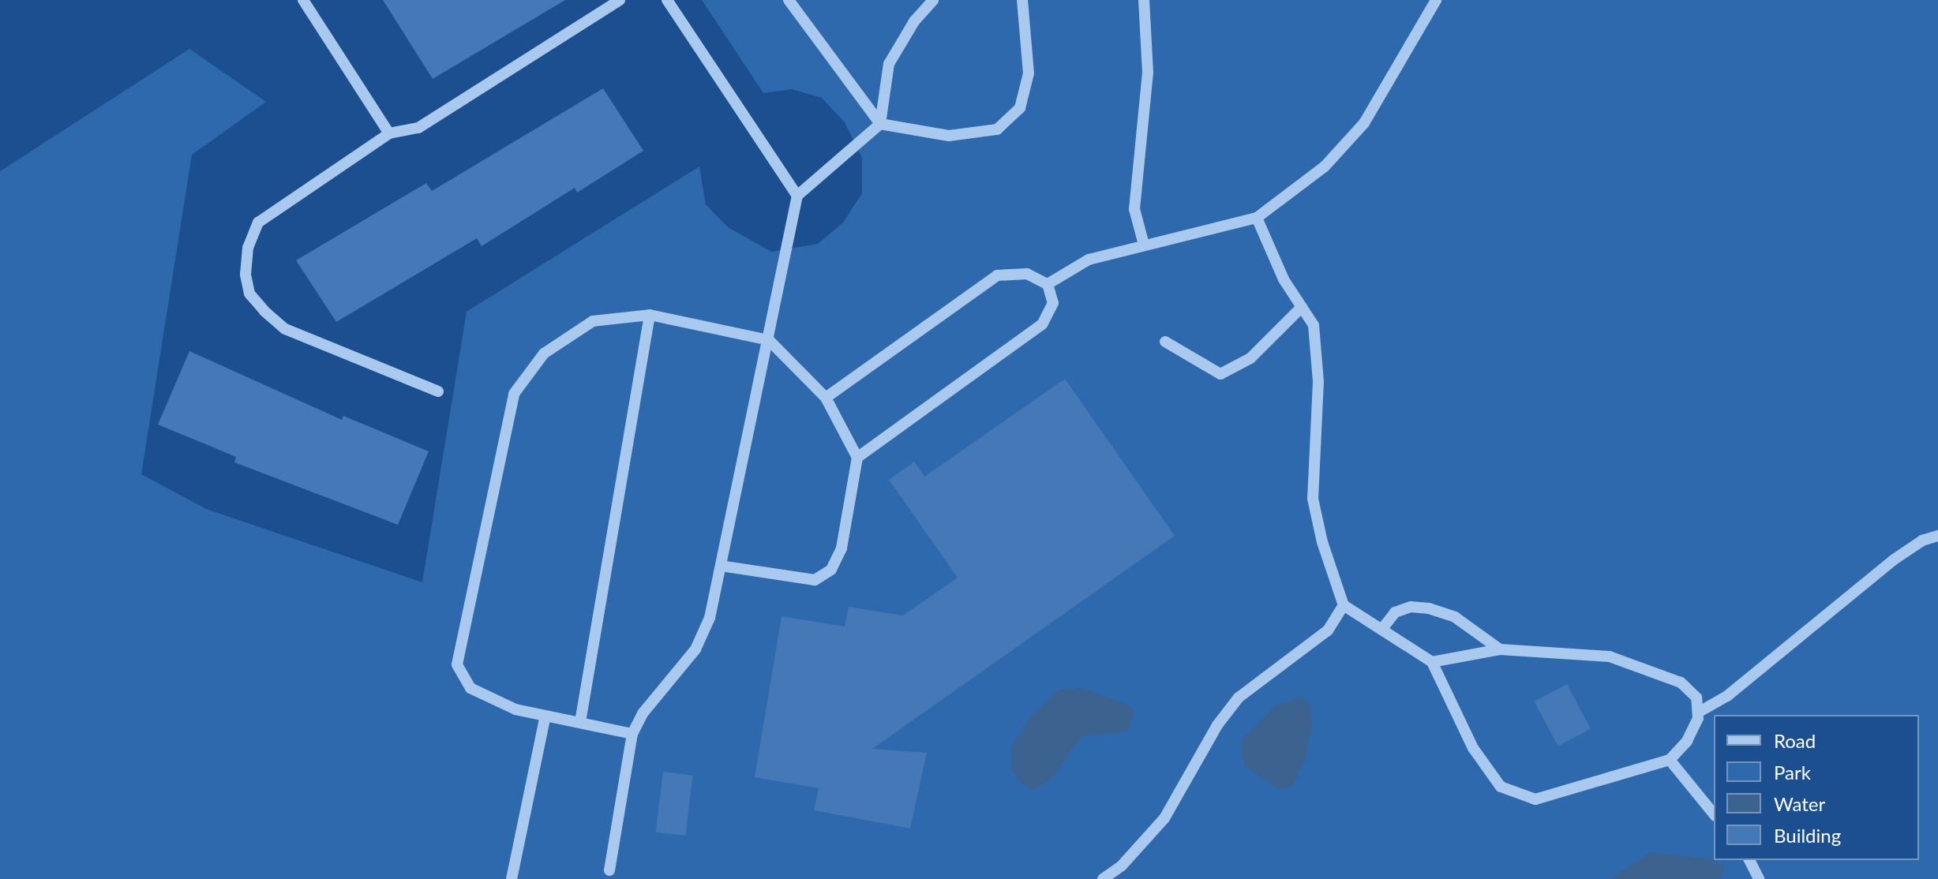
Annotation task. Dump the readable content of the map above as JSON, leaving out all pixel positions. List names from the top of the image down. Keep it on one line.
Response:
{"legend":["Road","Park","Water","Building"]}
